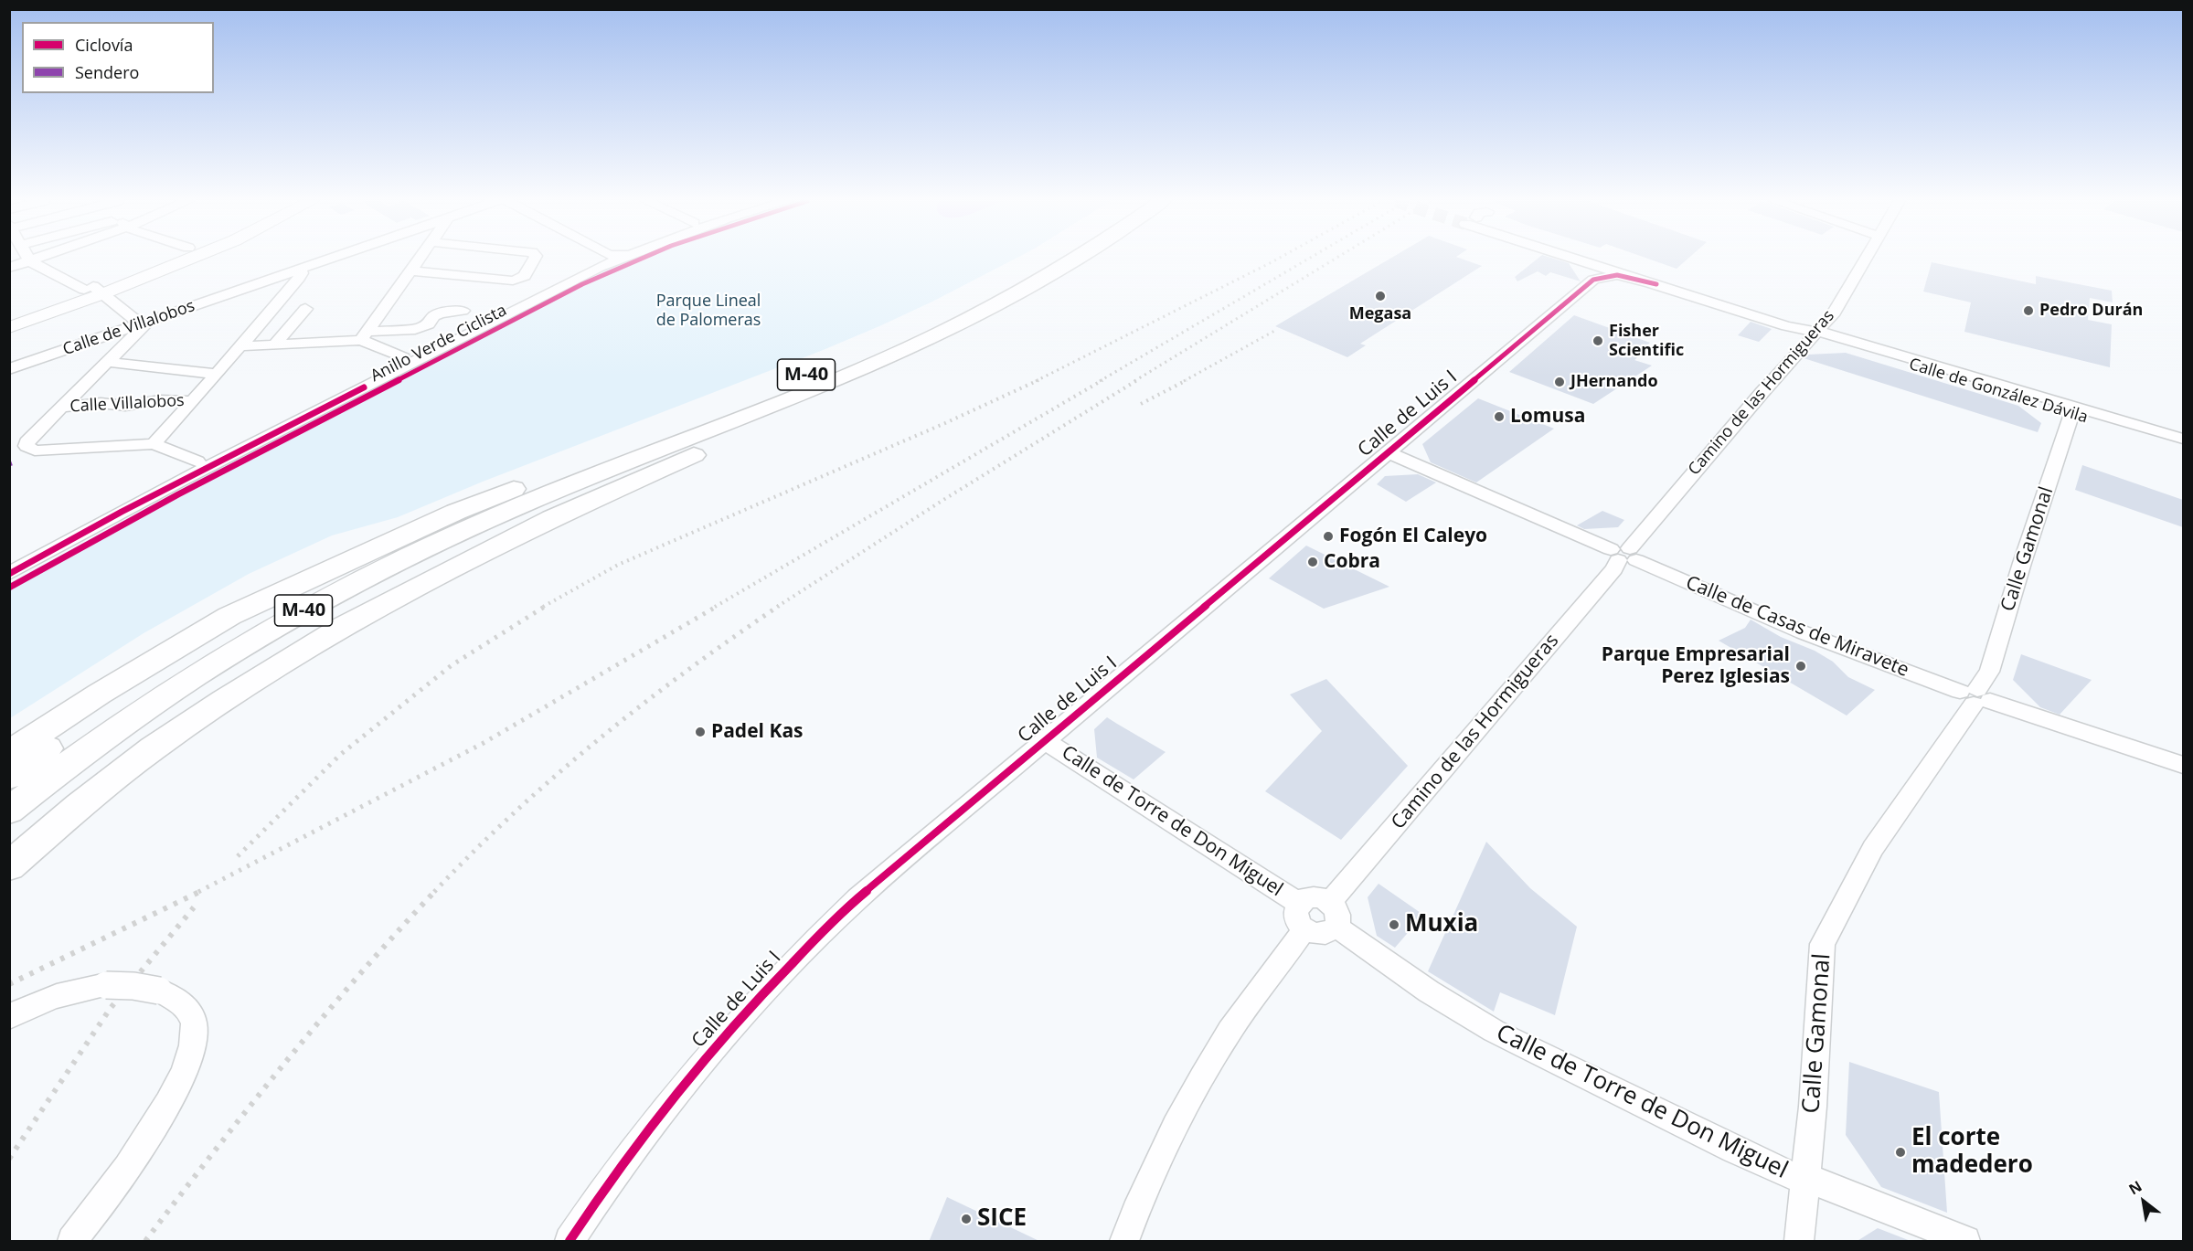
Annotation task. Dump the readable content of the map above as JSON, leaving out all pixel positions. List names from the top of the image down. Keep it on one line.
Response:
{"streets":{"highway":["M-40"],"street":["Calle de Villalobos","Calle de González Dávila","Camino de las Hormigueras","Calle Villalobos","Calle de Luis I","Calle Gamonal","Calle de Casas de Miravete","Calle de Torre de Don Miguel"],"cycle path":["Anillo Verde Ciclista"]},"crossings":[["Calle de Villalobos","Calle Villalobos"],["Calle de González Dávila","Camino de las Hormigueras"],["Calle de González Dávila","Calle de Luis I"],["Calle de González Dávila","Calle Gamonal"],["Camino de las Hormigueras","Calle de Casas de Miravete"],["Camino de las Hormigueras","Calle de Torre de Don Miguel"],["Calle de Luis I","Calle de Casas de Miravete"],["Calle de Luis I","Calle de Torre de Don Miguel"],["Calle Gamonal","Calle de Casas de Miravete"],["Calle Gamonal","Calle de Torre de Don Miguel"]],"parks":["Parque Lineal de Palomeras"],"places":["Megasa","Pedro Durán","Fisher Scientific","JHernando","Lomusa","Fogón El Caleyo","Cobra","Parque Empresarial Perez Iglesias","Padel Kas","Muxia","El corte madedero","SICE"],"legend":["Ciclovía","Sendero"],"north":"top left"}
